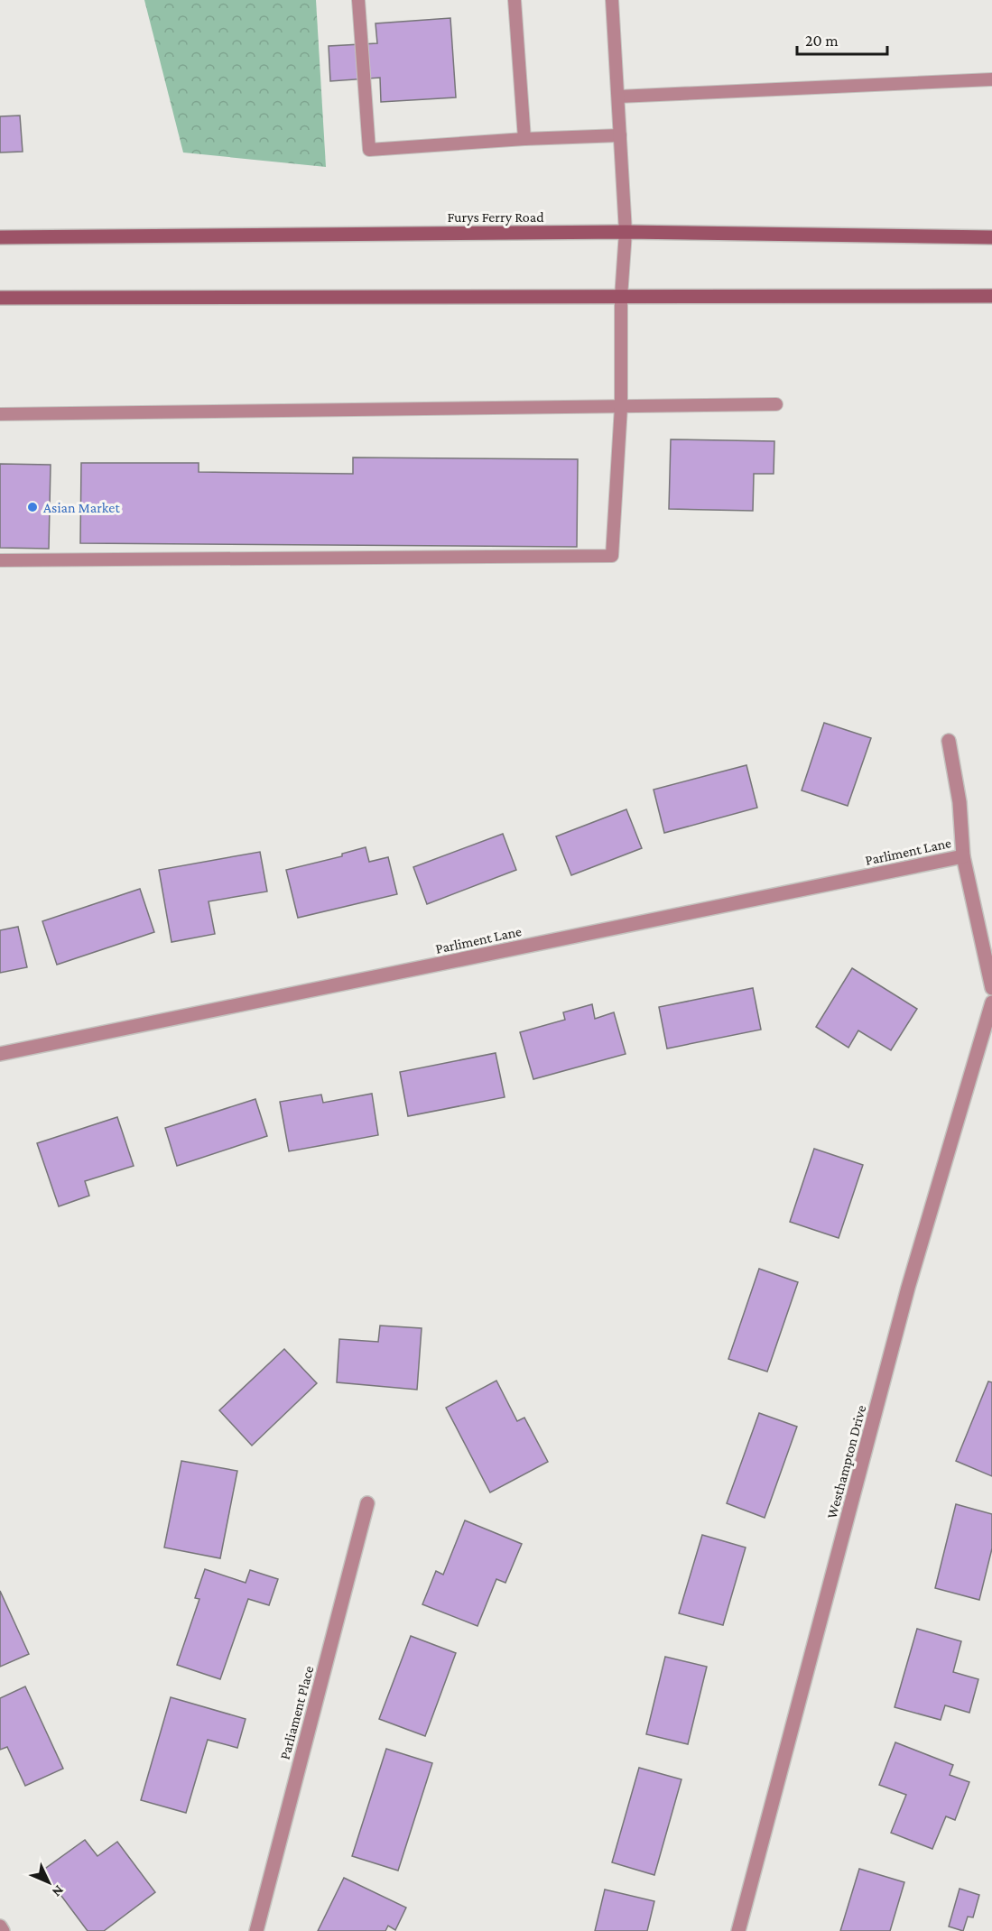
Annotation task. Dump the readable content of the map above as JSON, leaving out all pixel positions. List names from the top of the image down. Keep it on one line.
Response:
{"streets":{"main road":["Furys Ferry Road"],"street":["Parliment Lane","Westhampton Drive","Parliament Place"]},"places":["Asian Market"],"scale_bar":"20 m","north":"bottom right"}
